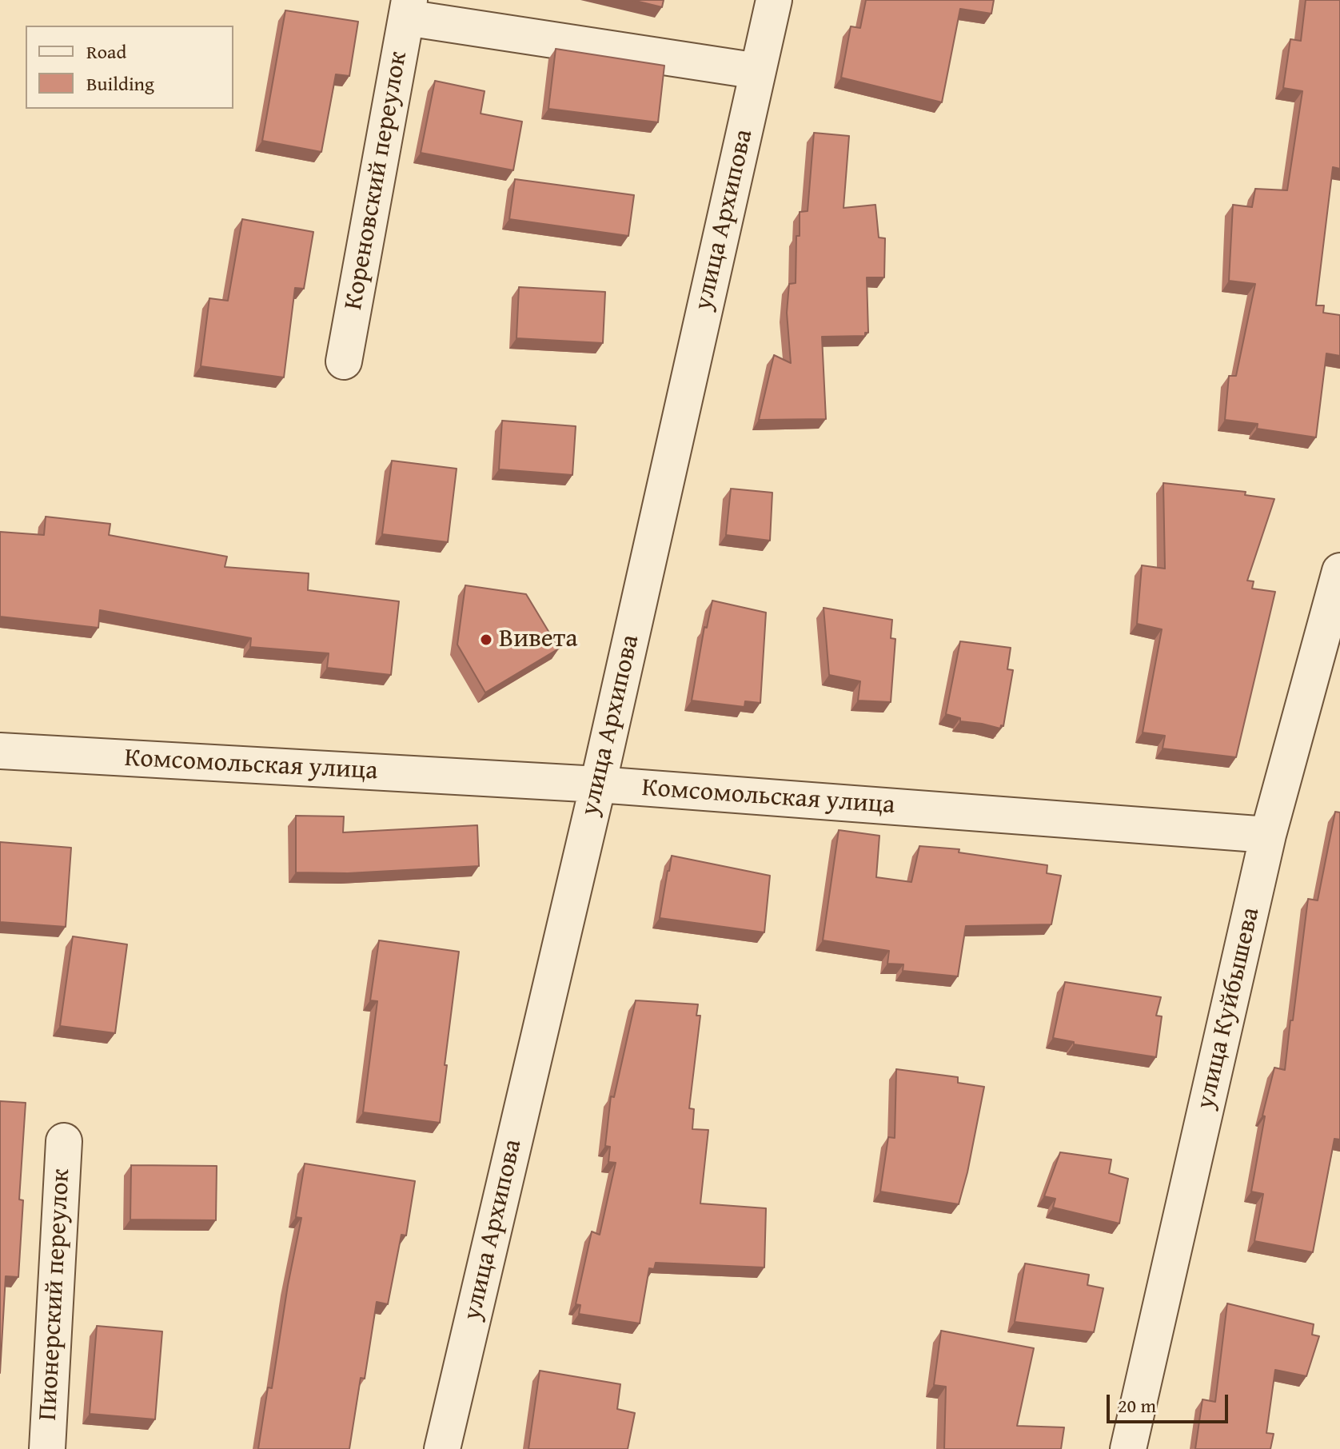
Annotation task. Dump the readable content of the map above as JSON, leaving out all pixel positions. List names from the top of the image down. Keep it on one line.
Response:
{"streets":{"street":["Кореновский переулок","улица Архипова","Комсомольская улица","улица Куйбышева","Пионерский переулок"]},"crossings":[["улица Архипова","Комсомольская улица"],["Комсомольская улица","улица Куйбышева"]],"places":["Вивета"],"legend":["Road","Building"],"scale_bar":"20 m"}
